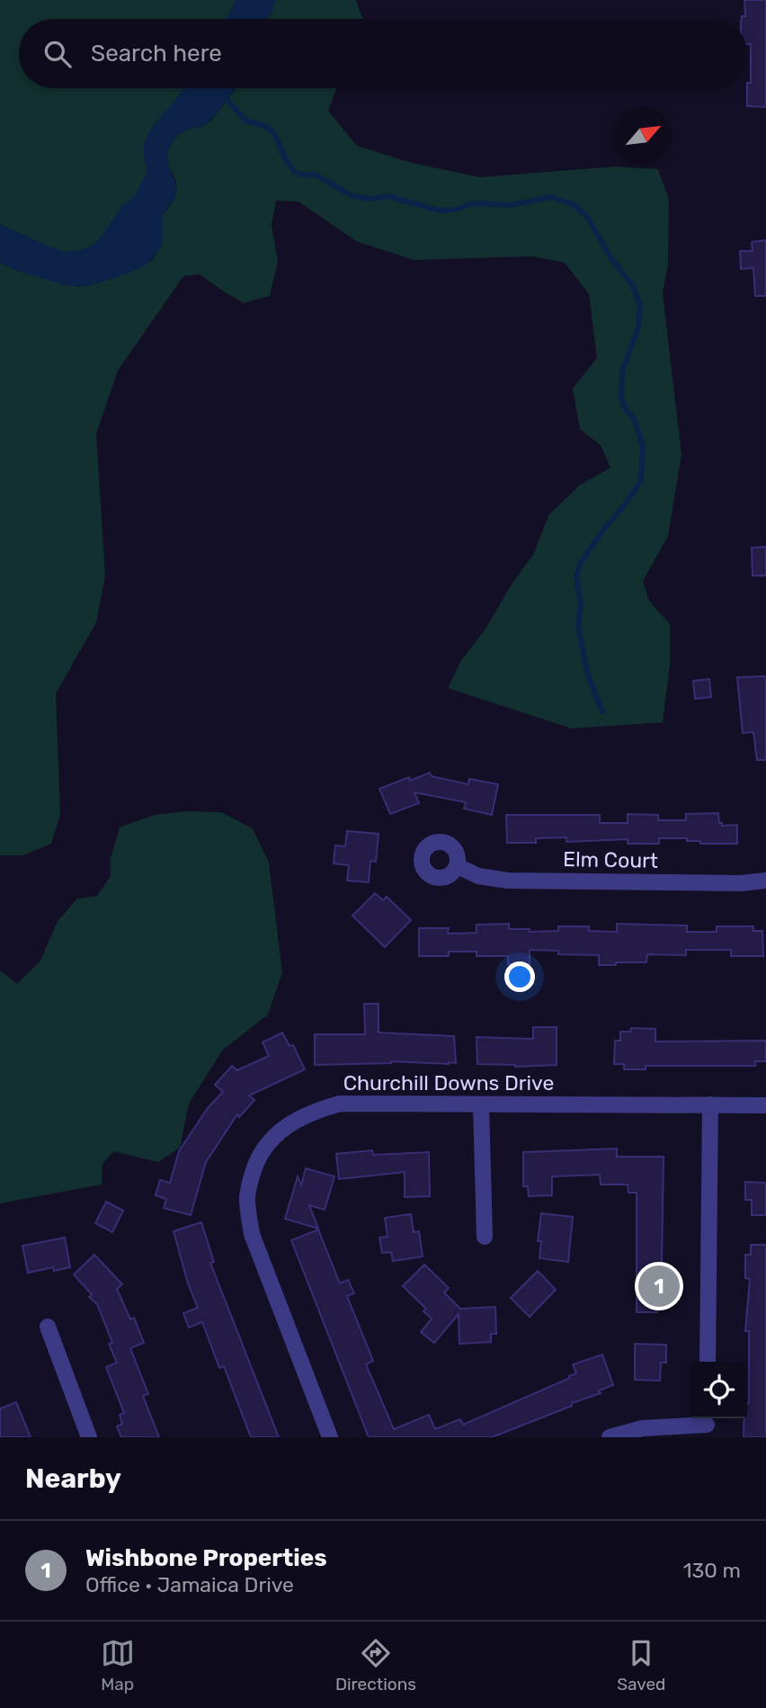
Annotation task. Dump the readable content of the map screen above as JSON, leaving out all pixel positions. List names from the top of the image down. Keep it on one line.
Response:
{"streets":{"street":["Elm Court","Churchill Downs Drive"]},"north":"top right","page":{"search":"Search here","pins":"1","heading":"Nearby","list":[{"mark":"1","name":"Wishbone Properties","note":"Office · Jamaica Drive","value":"130 m"}],"nav":["Map","Directions","Saved"]}}
